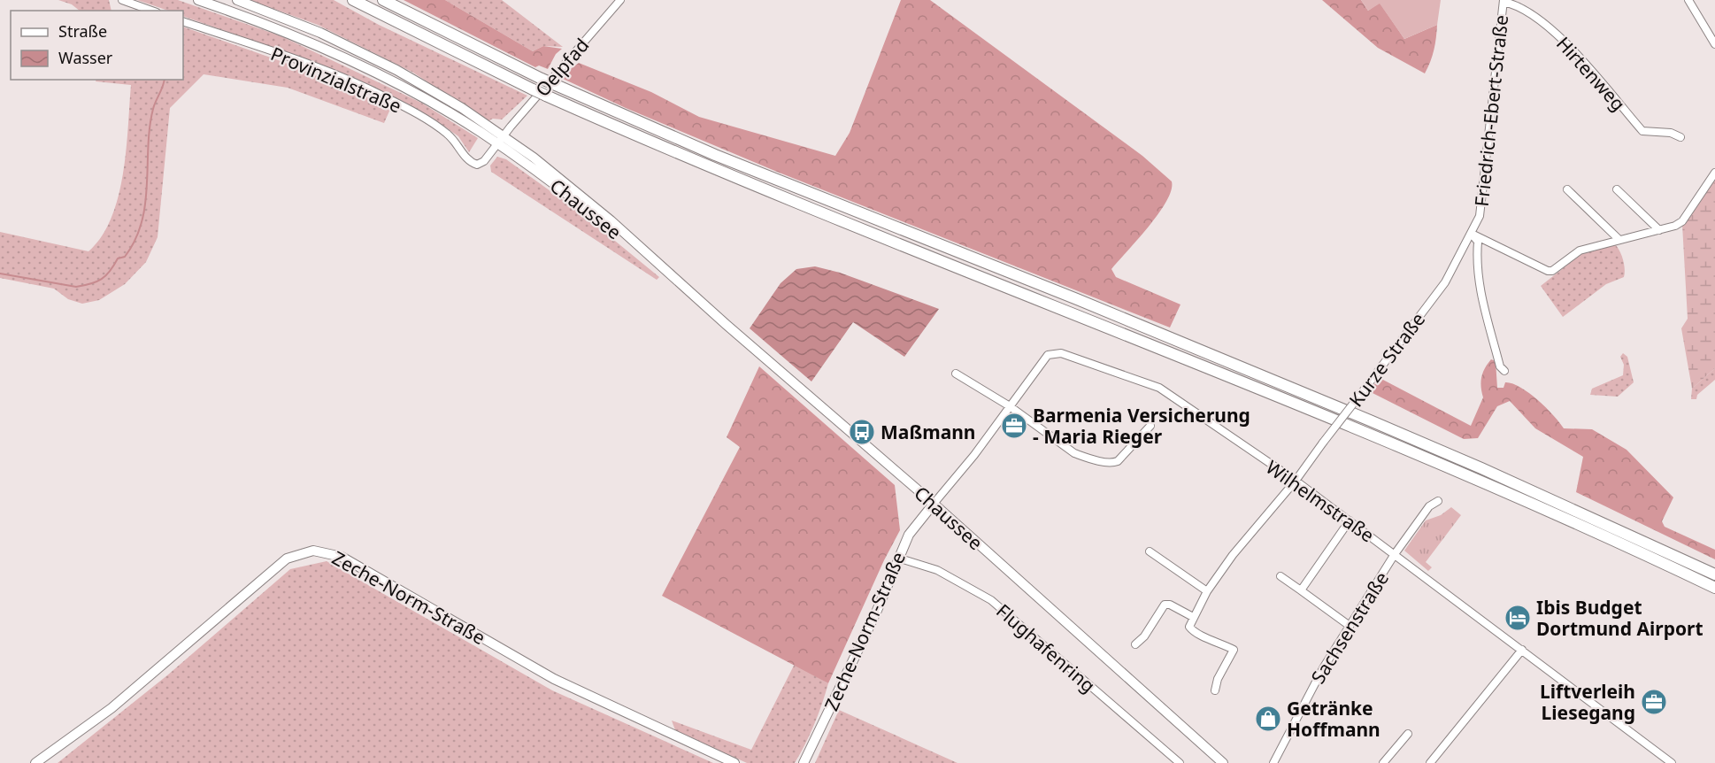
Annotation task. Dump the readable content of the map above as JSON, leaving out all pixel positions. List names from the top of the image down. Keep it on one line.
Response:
{"streets":{"main road":["Provinzialstraße","Chaussee","Zeche-Norm-Straße"],"street":["Oelpfad","Hirtenweg","Friedrich-Ebert-Straße","Kurze Straße","Wilhelmstraße","Sachsenstraße","Flughafenring"]},"crossings":[["Oelpfad","Provinzialstraße"],["Oelpfad","Chaussee"],["Hirtenweg","Friedrich-Ebert-Straße"],["Provinzialstraße","Chaussee"],["Friedrich-Ebert-Straße","Kurze Straße"],["Chaussee","Wilhelmstraße"],["Chaussee","Zeche-Norm-Straße"],["Kurze Straße","Wilhelmstraße"],["Wilhelmstraße","Zeche-Norm-Straße"],["Wilhelmstraße","Sachsenstraße"],["Zeche-Norm-Straße","Flughafenring"]],"places":{"office":["Barmenia Versicherung - Maria Rieger","Liftverleih Liesegang"],"bus stop":["Maßmann"],"hotel":["Ibis Budget Dortmund Airport"],"shop":["Getränke Hoffmann"]},"legend":["Straße","Wasser"]}
